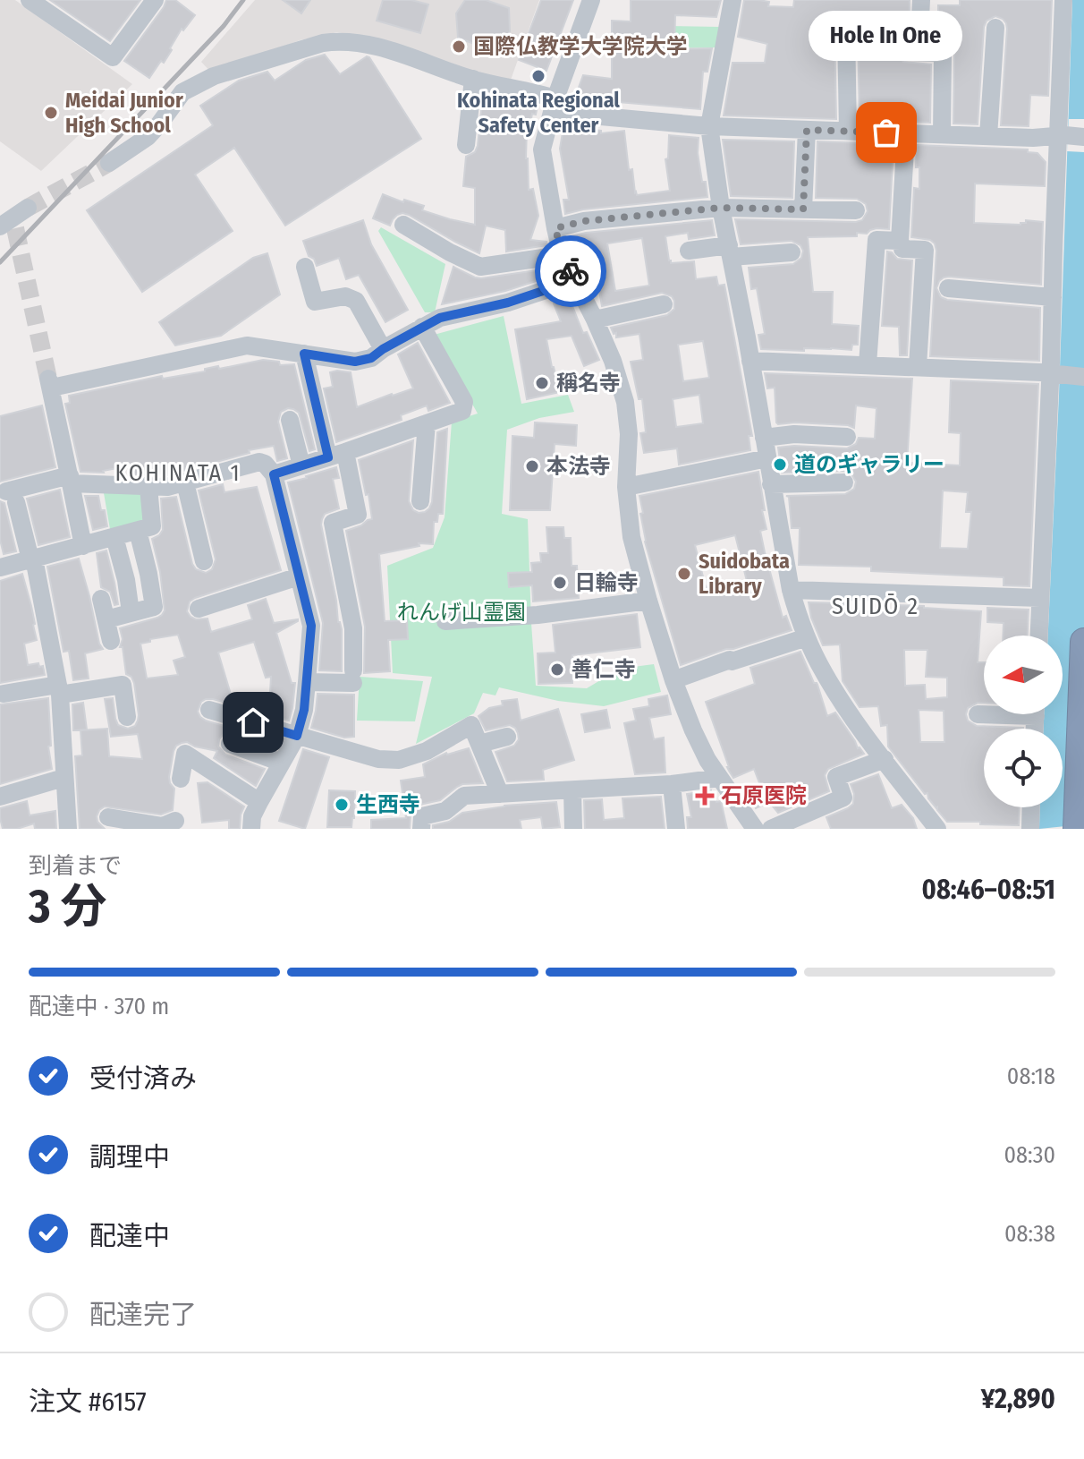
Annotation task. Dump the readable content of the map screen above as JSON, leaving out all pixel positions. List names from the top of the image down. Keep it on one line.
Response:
{"districts":["KOHINATA 1","SUIDŌ 2"],"parks":["れんげ山霊園"],"places":{"other":["国際仏教学大学院大学","Kohinata Regional Safety Center","Meidai Junior High School","Hole In One","稱名寺","道のギャラリー","本法寺","Suidobata Library","日輪寺","善仁寺","生西寺"],"health":["石原医院"]},"north":"left","page":{"bubble":"Hole In One","heading":["3 分","到着まで","08:46–08:51"],"panel":["注文 #6157","¥2,890"],"bar":"配達中 · 370 m","list":[["受付済み","08:18"],["調理中","08:30"],["配達中","08:38"],"配達完了"]}}
